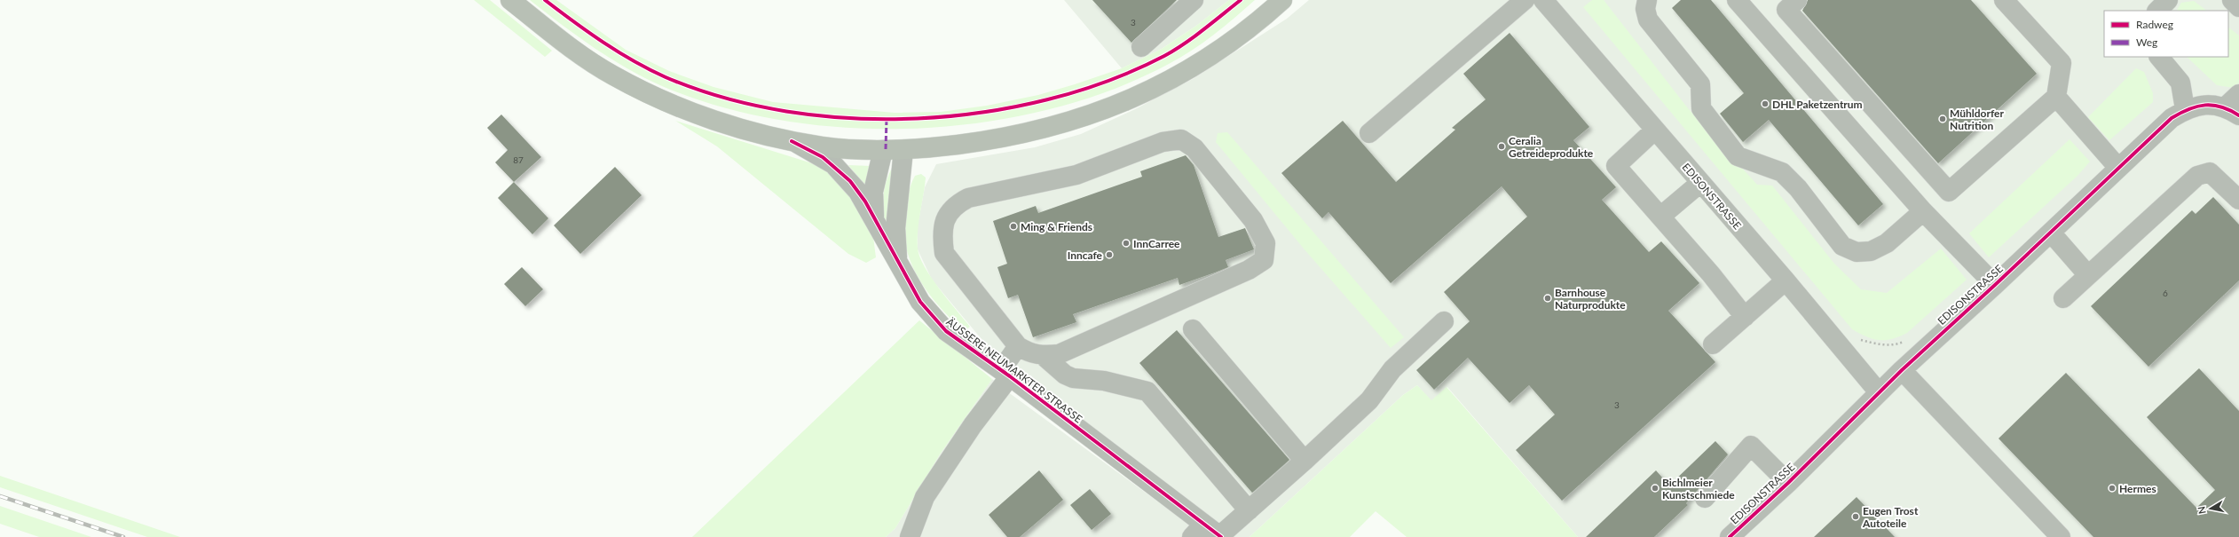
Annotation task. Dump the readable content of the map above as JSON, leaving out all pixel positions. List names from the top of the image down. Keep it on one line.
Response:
{"streets":{"main road":["ÄUSSERE NEUMARKTER STRASSE"],"street":["EDISONSTRASSE"]},"places":["DHL Paketzentrum","Mühldorfer Nutrition","Ceralia Getreideprodukte","Ming & Friends","InnCarree","Inncafe","Barnhouse Naturprodukte","Bichlmeier Kunstschmiede","Hermes","Eugen Trost Autoteile"],"house_numbers":["3","87","6","3"],"legend":["Radweg","Weg"],"north":"left"}
